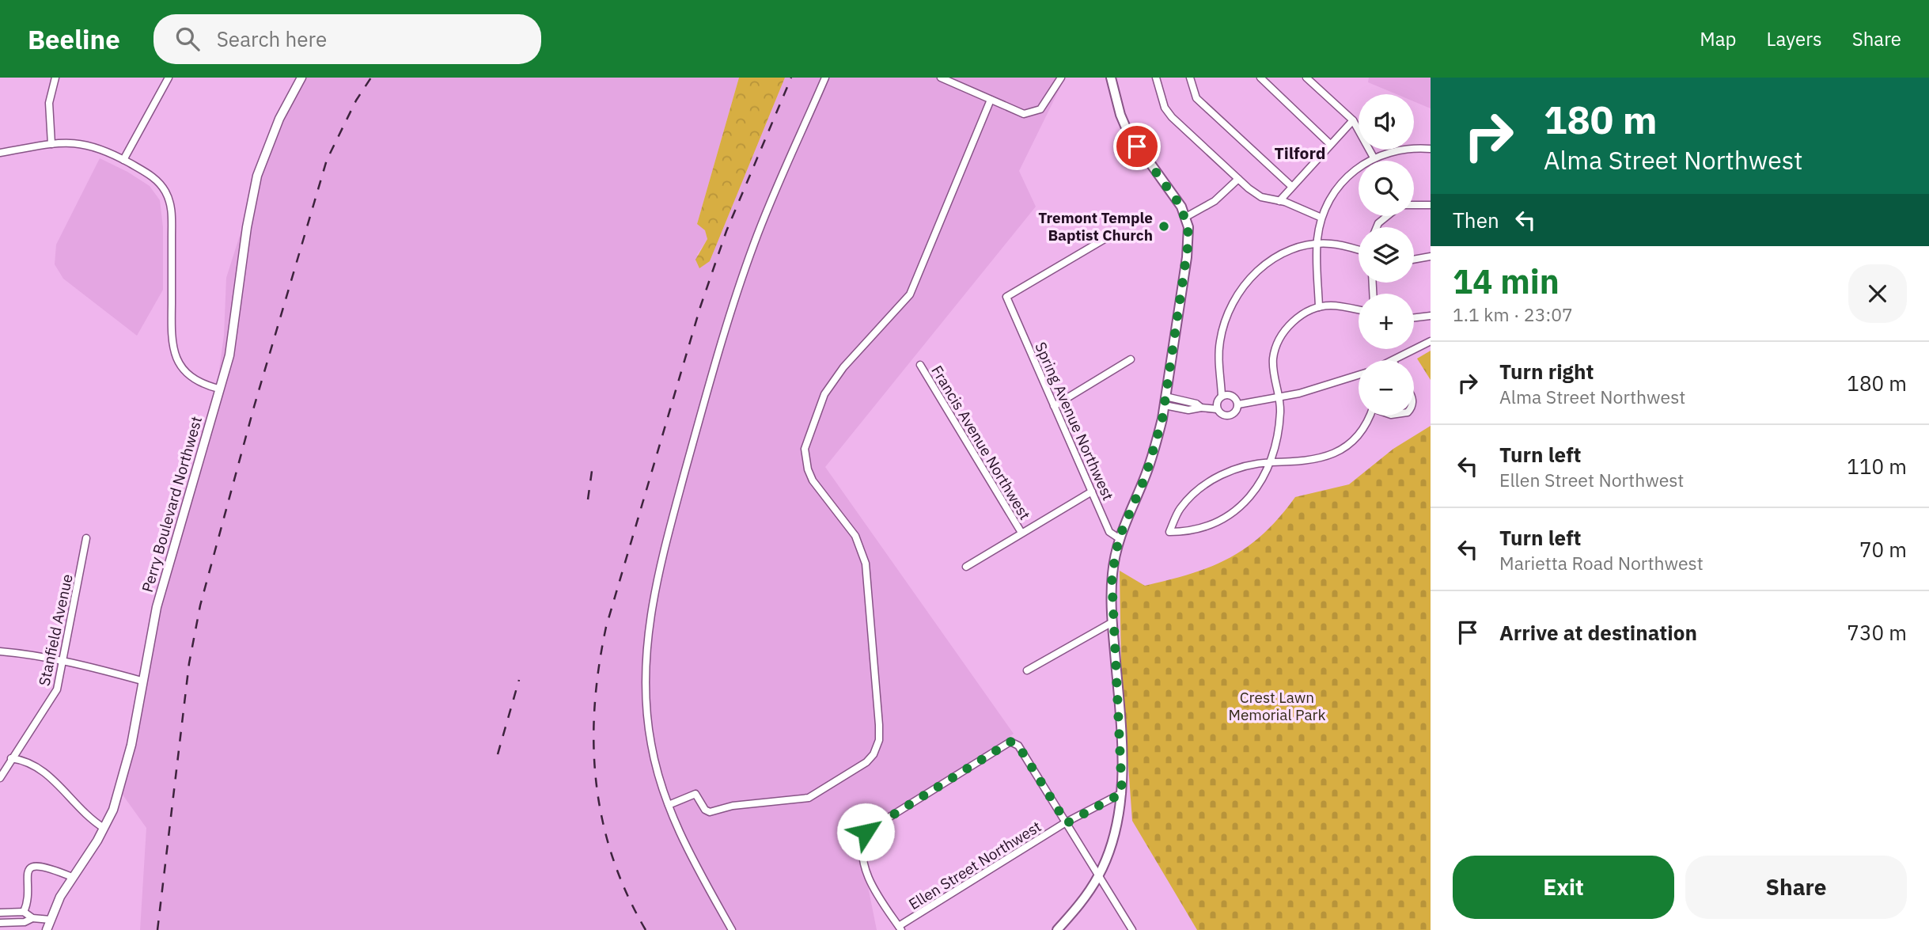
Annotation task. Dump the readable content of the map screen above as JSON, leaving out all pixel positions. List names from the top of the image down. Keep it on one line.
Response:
{"streets":{"street":["Spring Avenue Northwest","Francis Avenue Northwest","Perry Boulevard Northwest","Stanfield Avenue","Ellen Street Northwest"]},"districts":["Tilford"],"parks":["Crest Lawn Memorial Park"],"places":["Tremont Temple Baptist Church"],"page":{"header":"Beeline","search":"Search here","nav":["Map","Layers","Share"],"turn":["180 m","Alma Street Northwest"],"map_buttons":["+","−"],"then":"Then","heading":["14 min","1.1 km · 23:07"],"list":[{"name":"Turn right","note":"Alma Street Northwest","value":"180 m"},{"name":"Turn left","note":"Ellen Street Northwest","value":"110 m"},{"name":"Turn left","note":"Marietta Road Northwest","value":"70 m"},{"name":"Arrive at destination","value":"730 m"}],"buttons":["Exit","Share"]}}
